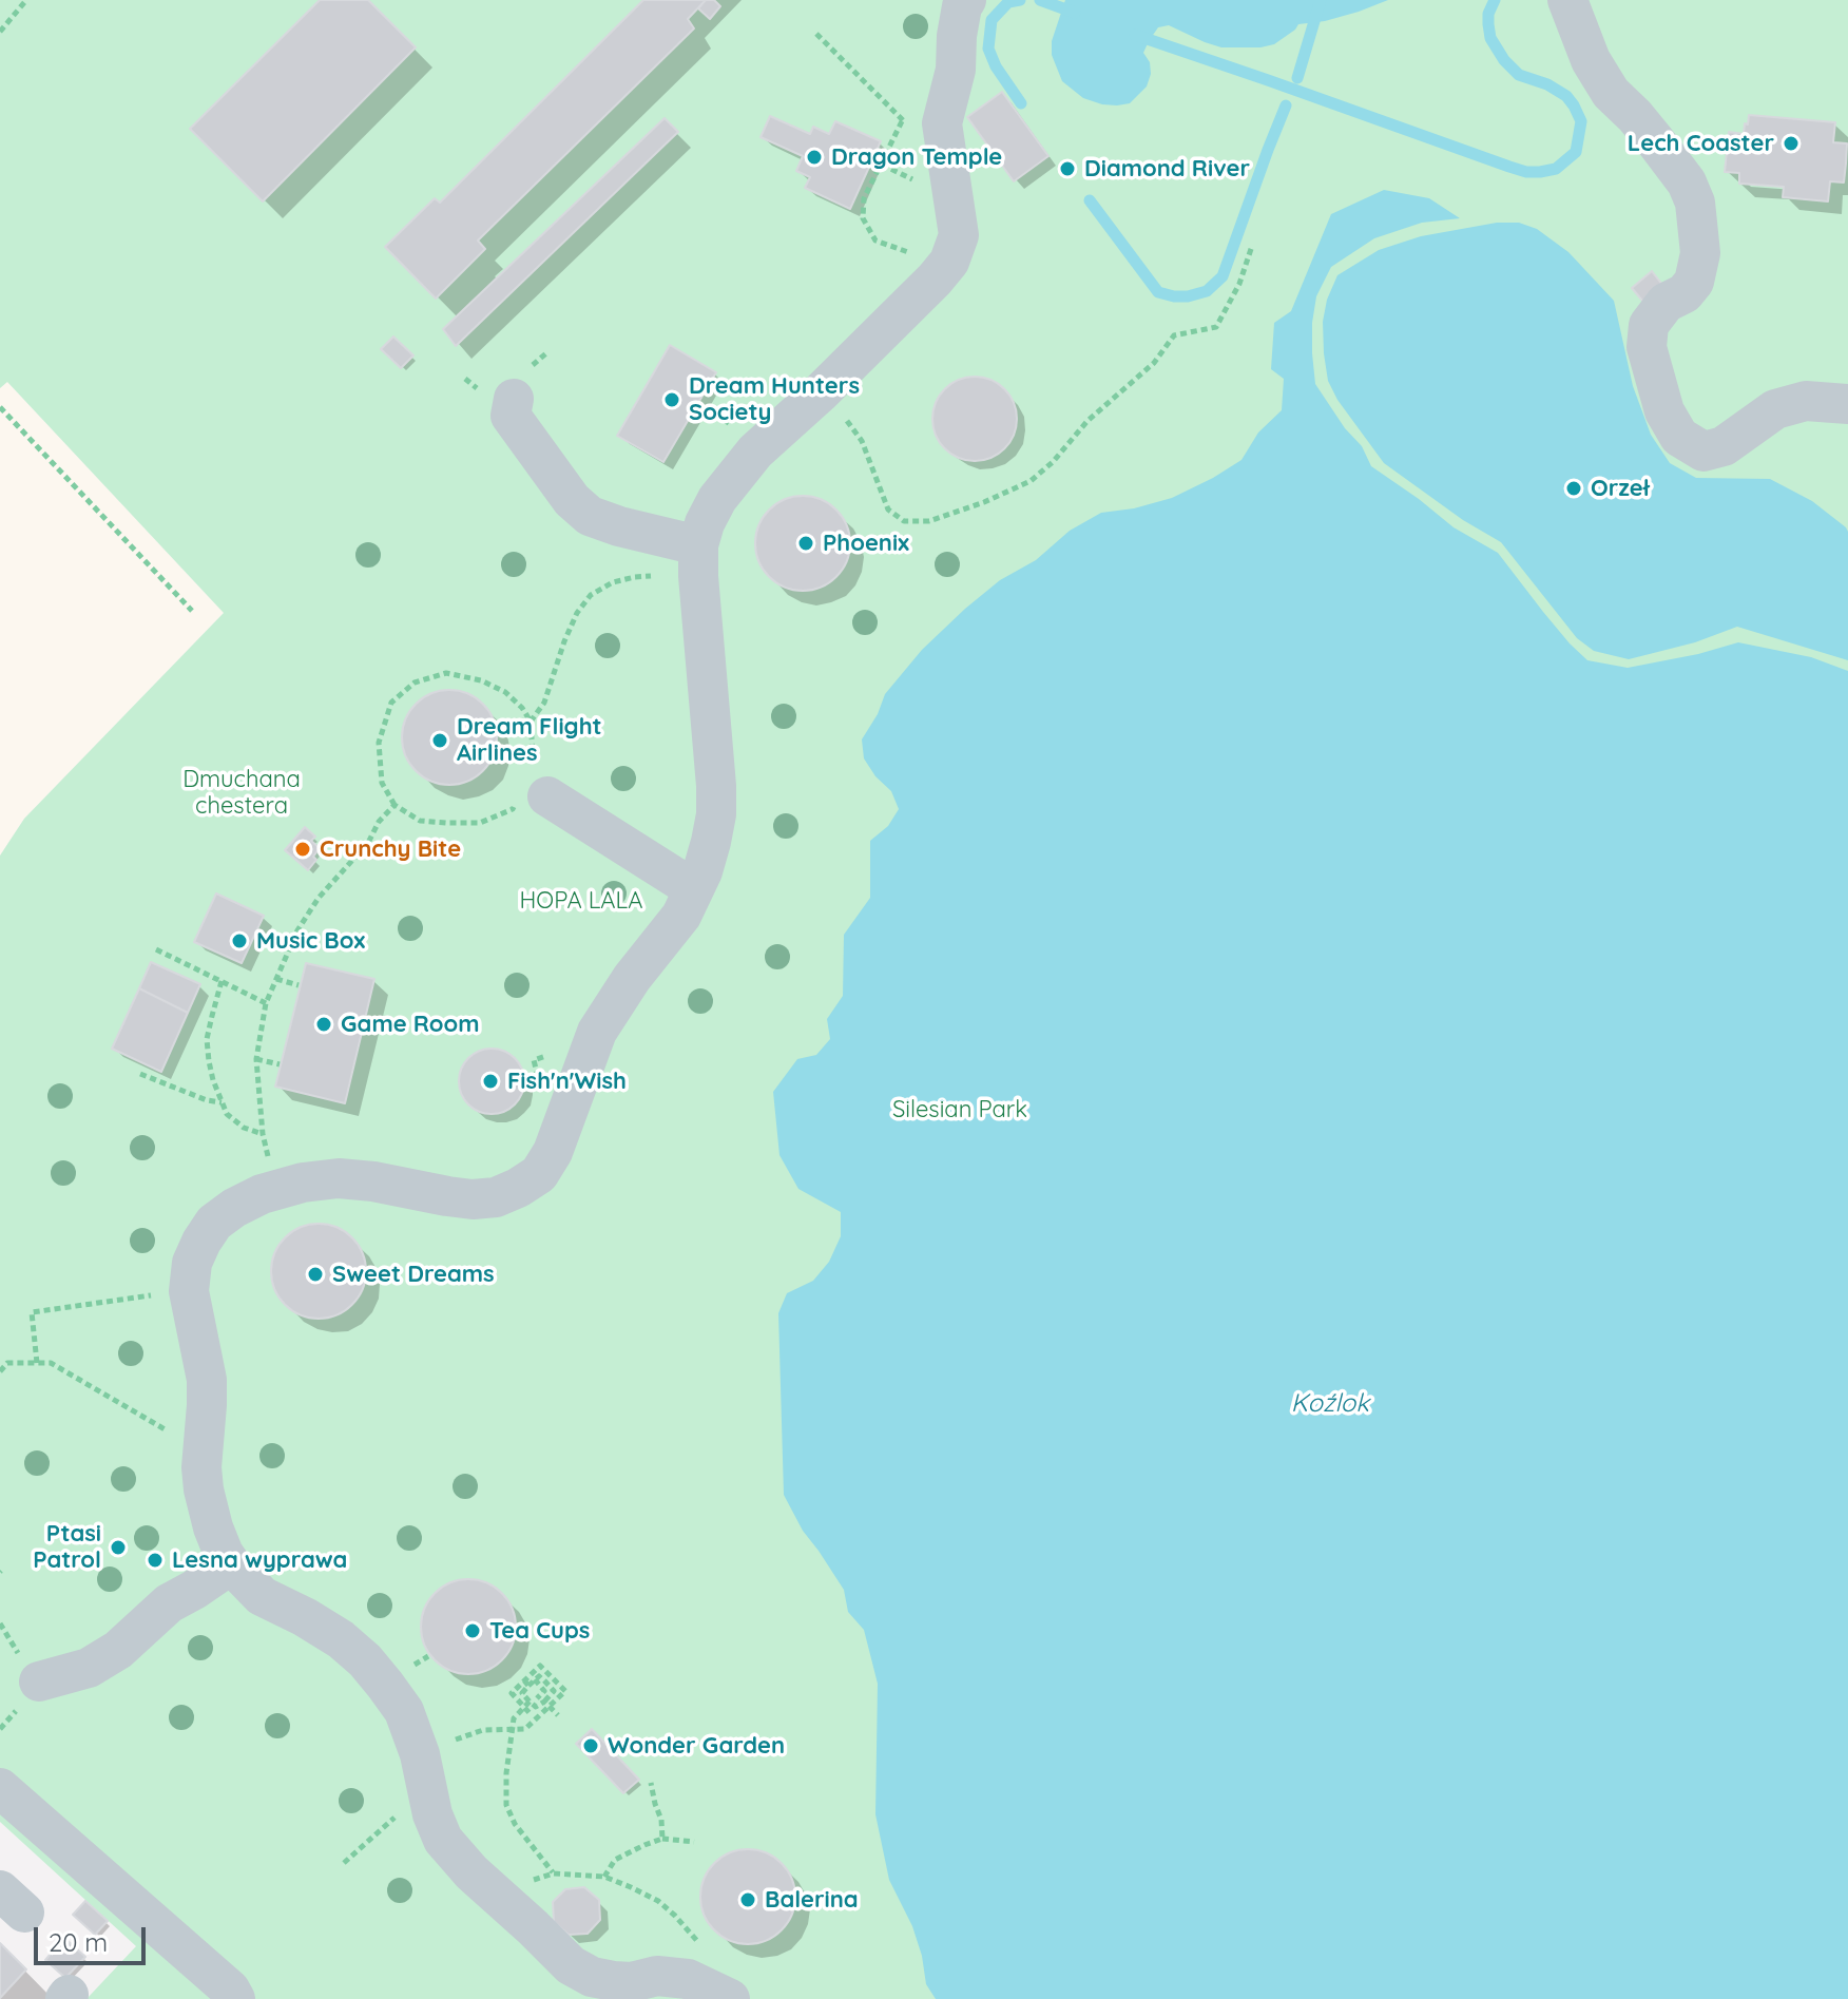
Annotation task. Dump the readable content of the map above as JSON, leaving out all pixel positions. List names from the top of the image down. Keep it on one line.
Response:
{"water":["Koźlok"],"parks":["Dmuchana chestera","HOPA LALA","Silesian Park"],"places":["Lech Coaster","Dragon Temple","Diamond River","Dream Hunters Society","Orzeł","Phoenix","Dream Flight Airlines","Crunchy Bite","Music Box","Game Room","Fish'n'Wish","Sweet Dreams","Ptasi Patrol","Lesna wyprawa","Tea Cups","Wonder Garden","Balerina"],"scale_bar":"20 m"}
